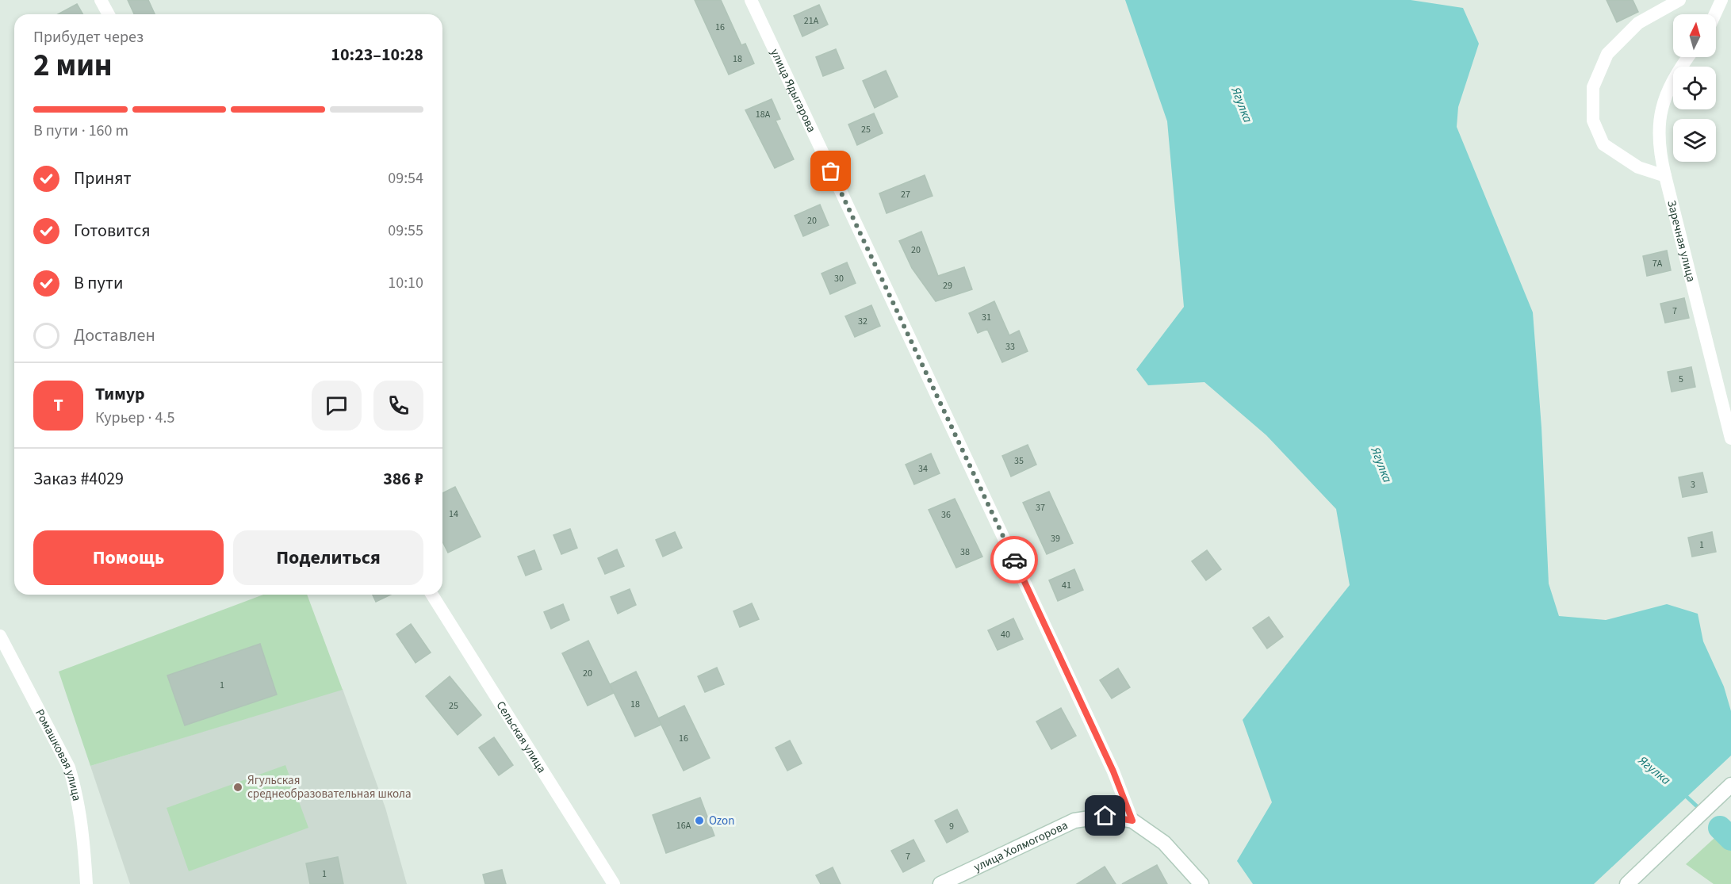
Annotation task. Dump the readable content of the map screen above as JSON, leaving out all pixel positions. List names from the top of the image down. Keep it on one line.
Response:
{"streets":{"street":["улица Ядыгарова","Заречная улица","Сельская улица","Ромашковая улица","улица Холмогорова"]},"crossings":[["улица Ядыгарова","улица Холмогорова"]],"water":["Ягулка"],"places":["Ягульская среднеобразовательная школа","Ozon"],"house_numbers":["21А","16","18","18А","25","27","20","20","7А","30","29","7","31","32","33","5","35","34","3","37","14","36","39","1","38","41","40","20","1","18","25","16","16А","9","7","1"],"north":"top","page":{"heading":["2 мин","Прибудет через","10:23–10:28"],"panel":["Тимур","Курьер · 4.5","Заказ #4029","386 ₽"],"bar":"В пути · 160 m","list":[["Принят","09:54"],["Готовится","09:55"],["В пути","10:10"],"Доставлен"],"round":"Т","buttons":["Помощь","Поделиться"]}}
